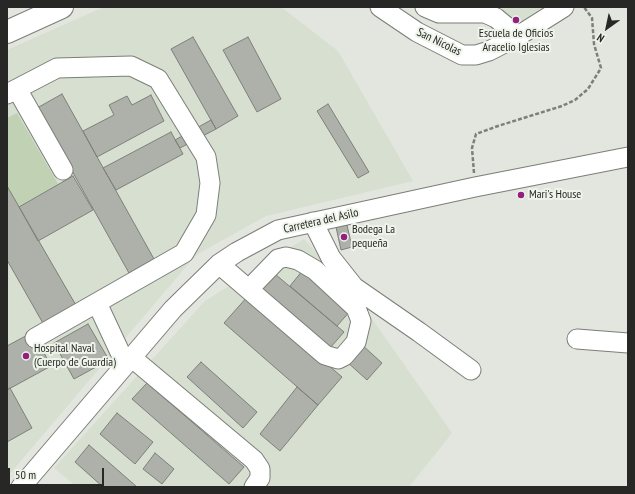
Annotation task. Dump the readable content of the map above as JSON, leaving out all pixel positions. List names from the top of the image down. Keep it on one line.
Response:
{"streets":{"street":["San Nicolas","Carretera del Asilo"]},"places":["Escuela de Oficios Aracelio Iglesias","Mari's House","Bodega La pequeña","Hospital Naval (Cuerpo de Guardia)"],"scale_bar":"50 m","north":"bottom left"}
